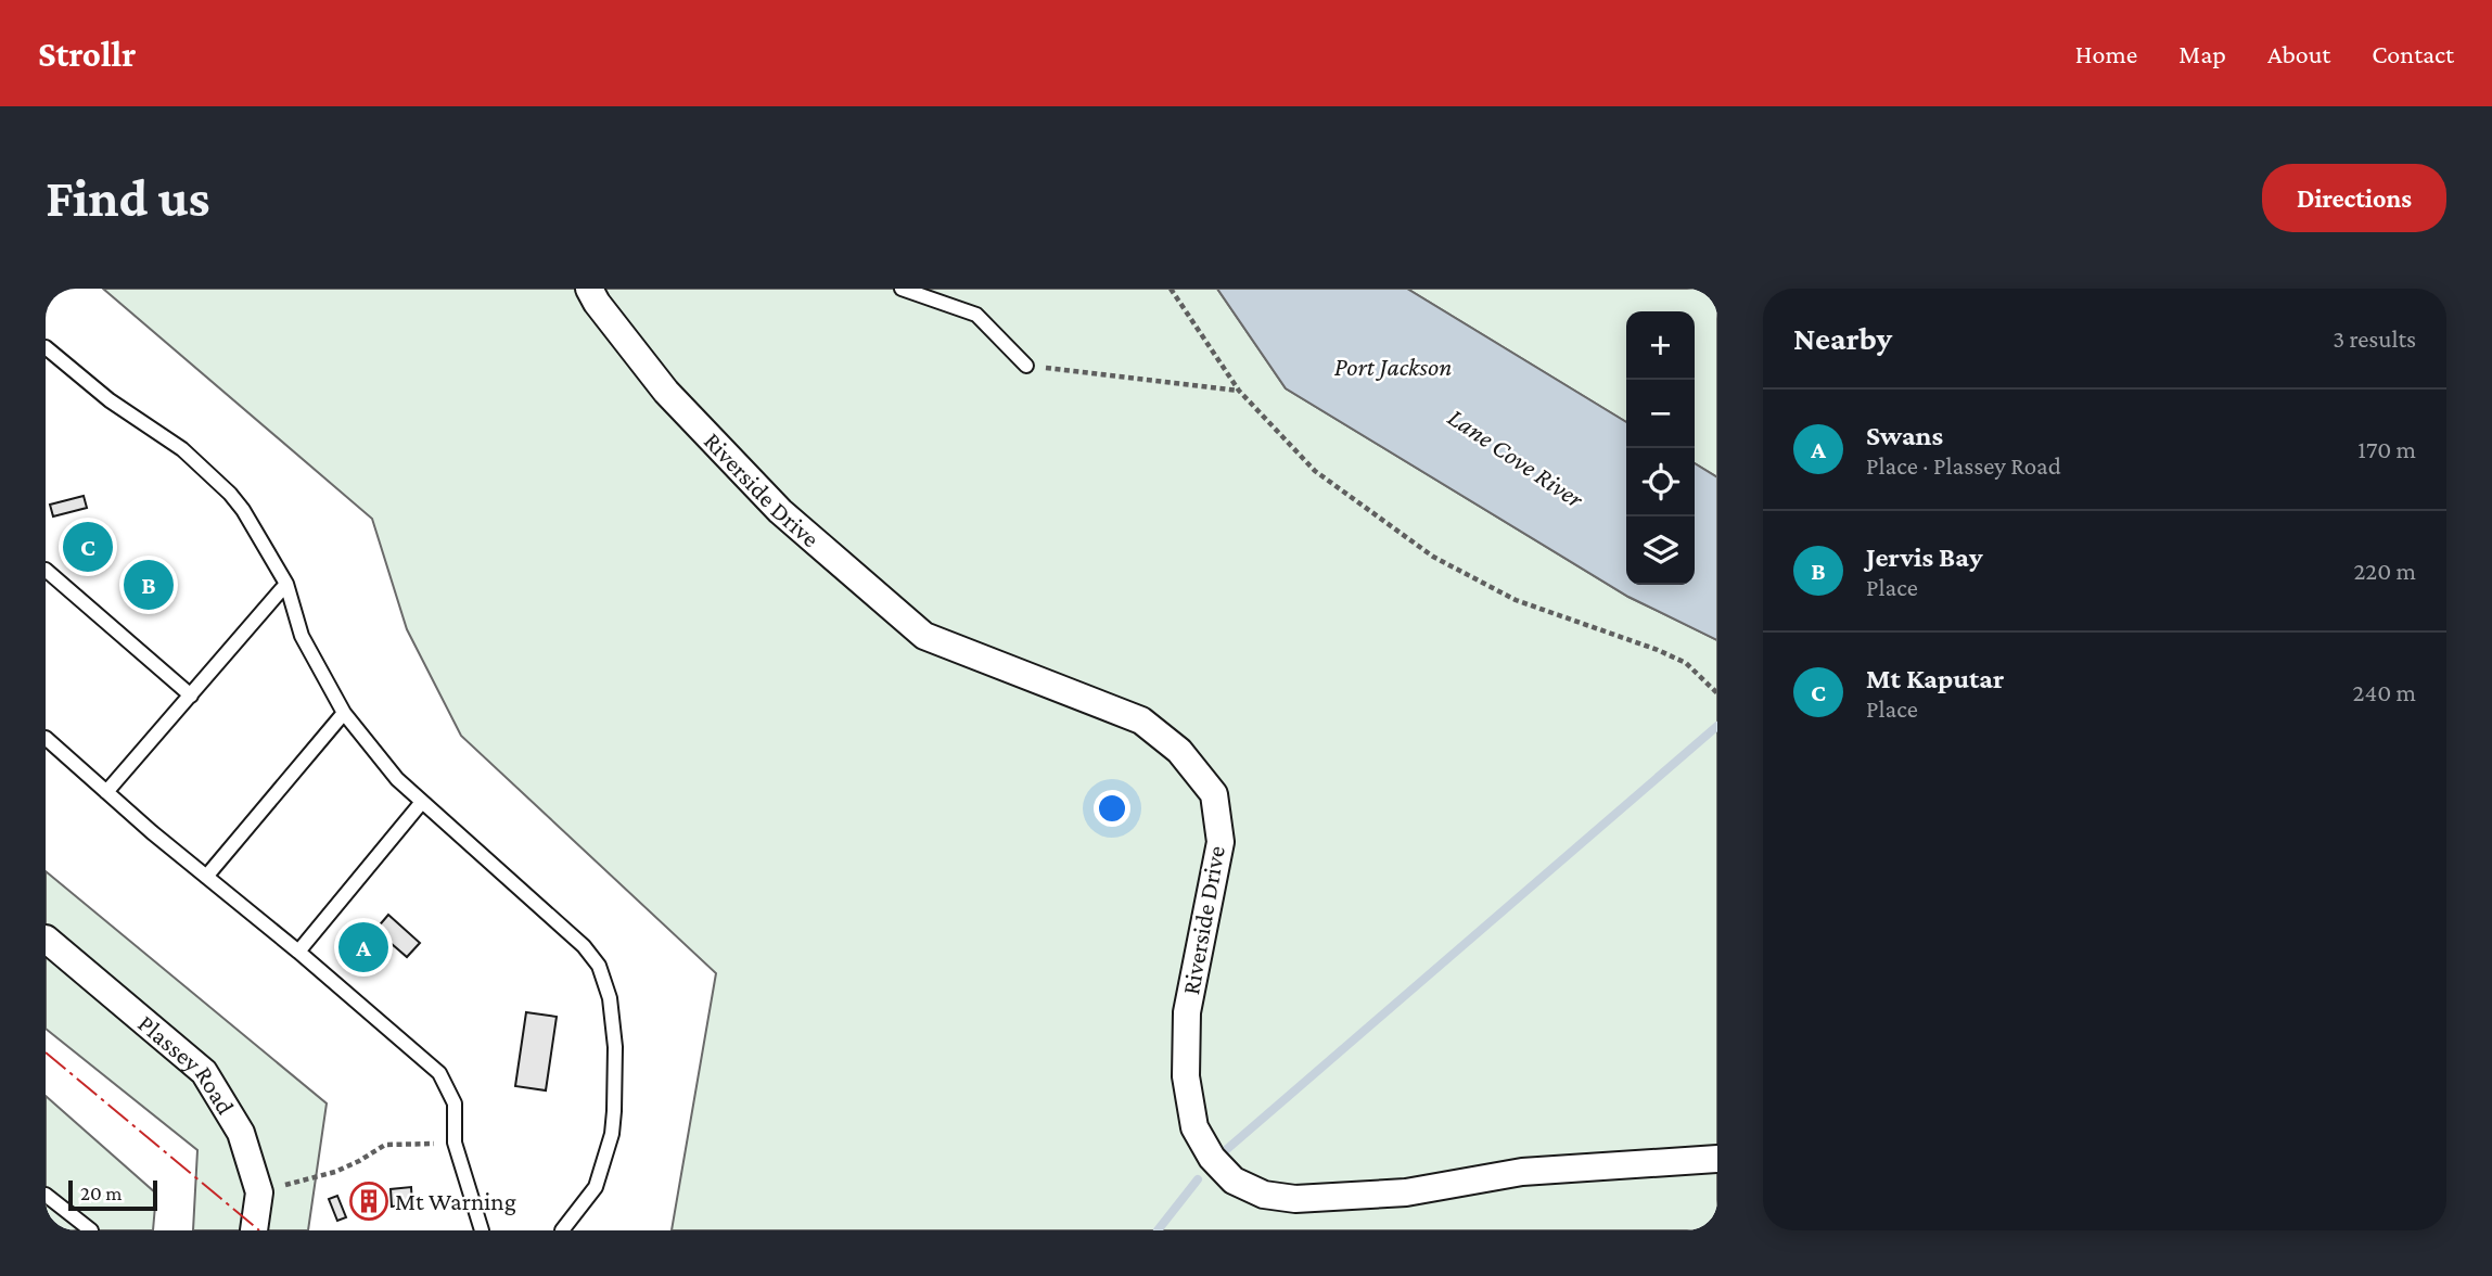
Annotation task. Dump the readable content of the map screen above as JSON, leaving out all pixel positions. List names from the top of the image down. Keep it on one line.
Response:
{"streets":{"street":["Riverside Drive","Plassey Road"]},"water":["Port Jackson","Lane Cove River"],"places":{"building":["Mt Warning"]},"scale_bar":"20 m","page":{"header":"Strollr","nav":["Home","Map","About","Contact"],"buttons":"Directions","title":"Find us","heading":["Nearby","3 results"],"map_buttons":["+","−"],"list":[{"mark":"A","name":"Swans","note":"Place · Plassey Road","value":"170 m"},{"mark":"B","name":"Jervis Bay","note":"Place","value":"220 m"},{"mark":"C","name":"Mt Kaputar","note":"Place","value":"240 m"}],"pins":["C","B","A"],"scale":"20 m"}}
